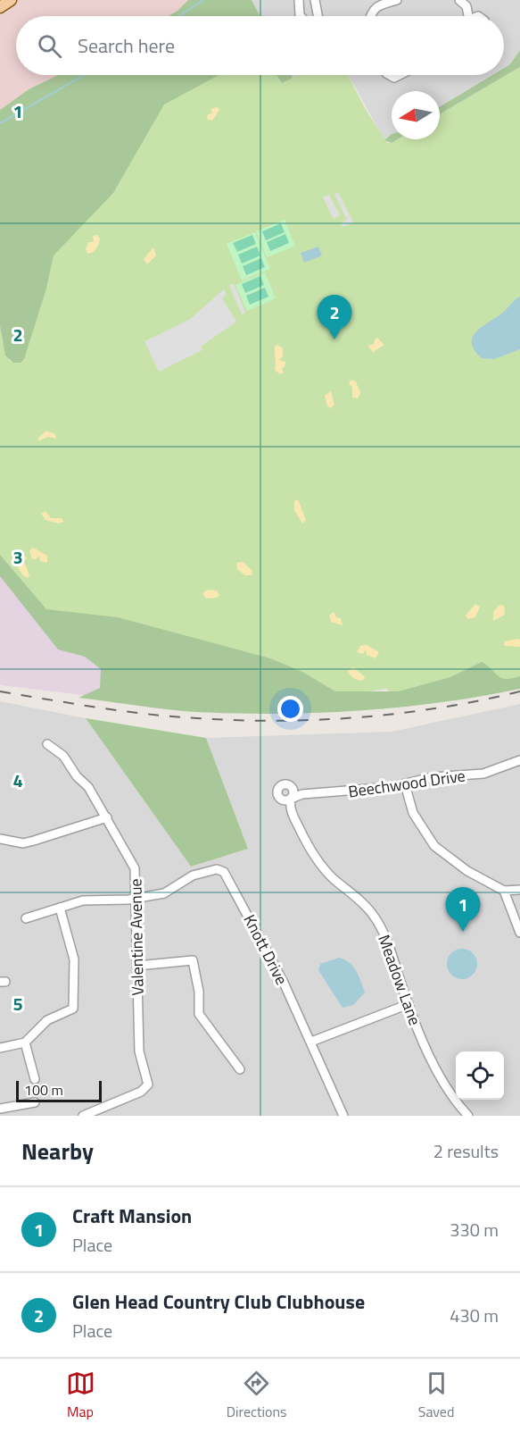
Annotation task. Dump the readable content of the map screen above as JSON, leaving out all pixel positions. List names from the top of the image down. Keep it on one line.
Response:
{"streets":{"street":["Beechwood Drive","Valentine Avenue","Knott Drive","Meadow Lane"]},"crossings":[["Beechwood Drive","Meadow Lane"],["Valentine Avenue","Knott Drive"]],"scale_bar":"100 m","north":"left","page":{"search":"Search here","pins":["2","1"],"scale":"100 m","heading":["Nearby","2 results"],"list":[{"mark":"1","name":"Craft Mansion","note":"Place","value":"330 m"},{"mark":"2","name":"Glen Head Country Club Clubhouse","note":"Place","value":"430 m"}],"nav":["Map","Directions","Saved"]},"grid":{"rows":["1","2","3","4","5"]}}
